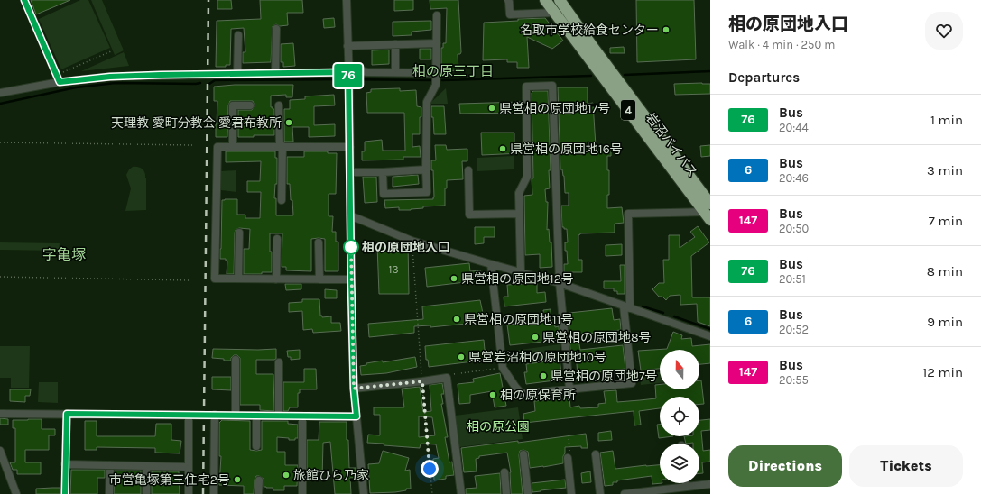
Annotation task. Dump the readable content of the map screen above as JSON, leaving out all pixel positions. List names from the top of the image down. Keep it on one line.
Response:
{"streets":{"highway":["4","岩沼バイパス"]},"districts":["相の原三丁目","字亀塚"],"parks":["相の原公園"],"places":["名取市学校給食センター","県営相の原団地17号","天理教 愛町分教会 愛君布教所","県営相の原団地16号","相の原団地入口","県営相の原団地12号","県営相の原団地11号","県営相の原団地8号","県営岩沼相の原団地10号","県営相の原団地7号","相の原保育所","旅館ひら乃家","市営亀塚第三住宅2号"],"lines":["bus line 76"],"house_numbers":["13"],"north":"top","page":{"on_map":"76","heading":[["相の原団地入口","Walk · 4 min · 250 m"],"Departures"],"list":[{"mark":"76","name":"Bus","note":"20:44","value":"1 min"},{"mark":"6","name":"Bus","note":"20:46","value":"3 min"},{"mark":"147","name":"Bus","note":"20:50","value":"7 min"},{"mark":"76","name":"Bus","note":"20:51","value":"8 min"},{"mark":"6","name":"Bus","note":"20:52","value":"9 min"},{"mark":"147","name":"Bus","note":"20:55","value":"12 min"}],"buttons":["Directions","Tickets"]}}
